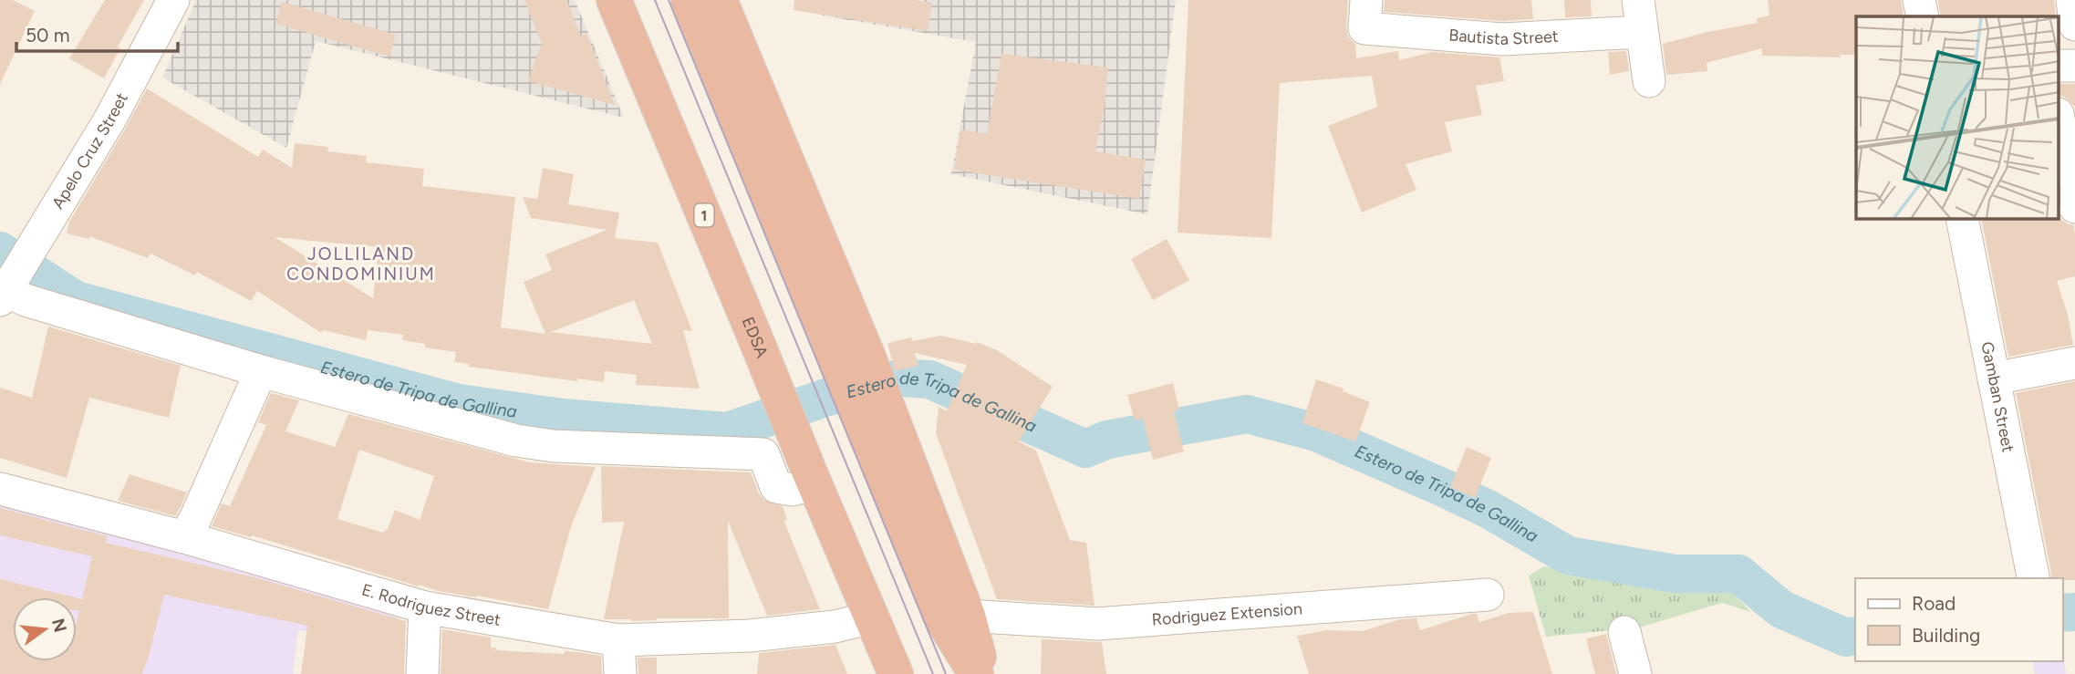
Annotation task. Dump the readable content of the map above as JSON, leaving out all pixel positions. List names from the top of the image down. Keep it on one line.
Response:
{"streets":{"highway":["1","EDSA"],"street":["Bautista Street","Apelo Cruz Street","Gamban Street","E. Rodriguez Street","Rodriguez Extension"]},"crossings":[["EDSA","E. Rodriguez Street"]],"districts":["JOLLILAND CONDOMINIUM"],"water":["Estero de Tripa de Gallina"],"legend":["Road","Building"],"scale_bar":"50 m","north":"right"}
